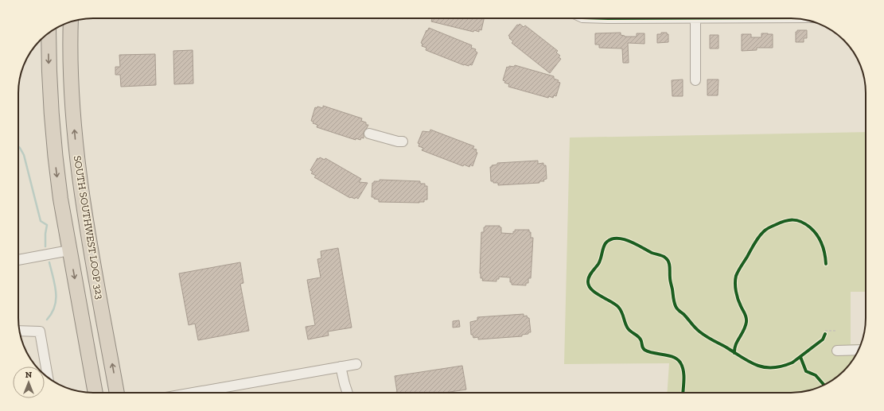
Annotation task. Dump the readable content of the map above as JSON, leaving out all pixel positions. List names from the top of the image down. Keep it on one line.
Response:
{"streets":{"highway":["SOUTH SOUTHWEST LOOP 323"]},"north":"top"}
